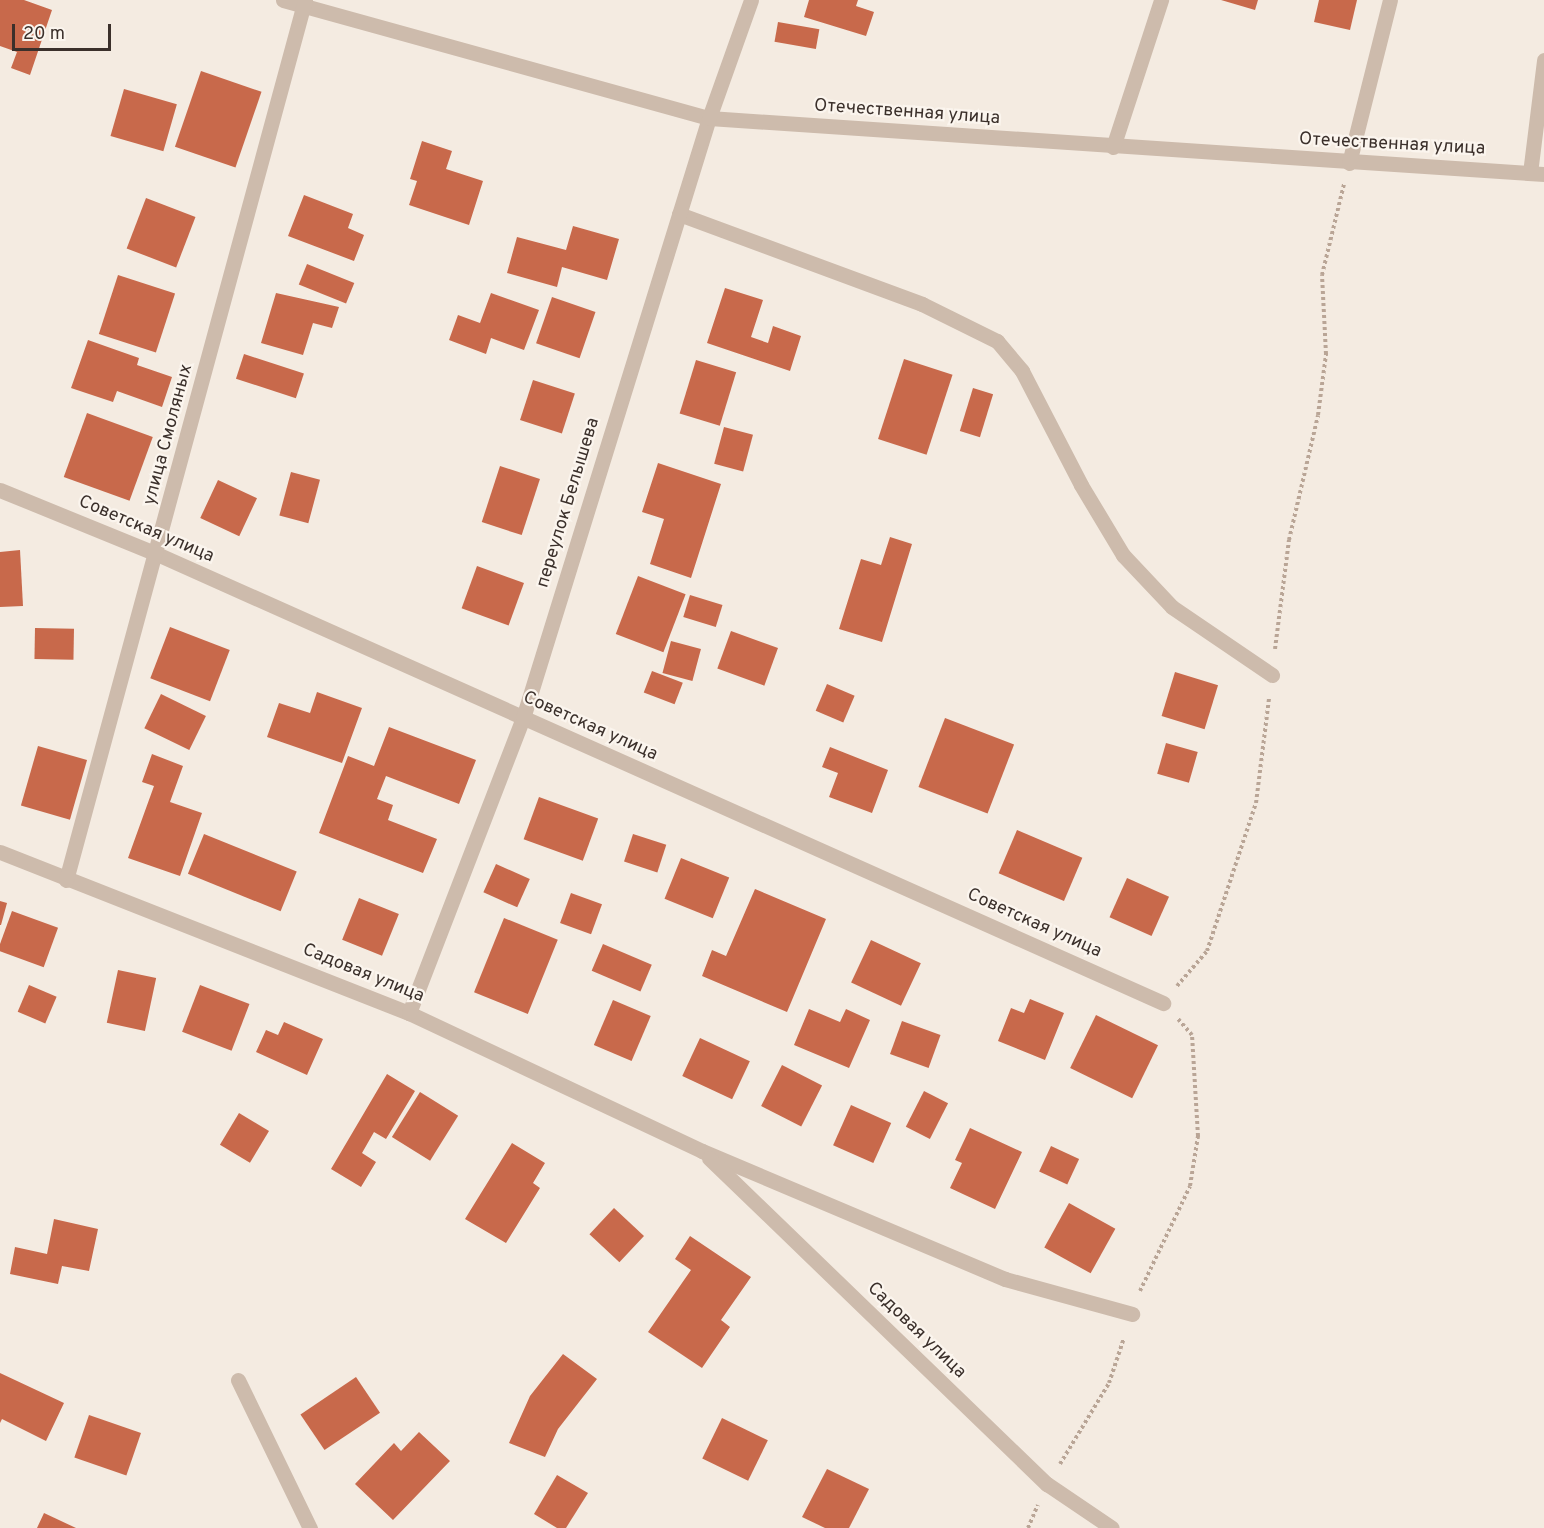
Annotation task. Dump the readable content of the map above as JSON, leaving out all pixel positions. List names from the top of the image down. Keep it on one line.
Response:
{"streets":{"street":["Отечественная улица","улица Смоляных","переулок Белышева","Советская улица","Садовая улица"]},"crossings":[["Отечественная улица","улица Смоляных"],["Отечественная улица","переулок Белышева"],["улица Смоляных","Советская улица"],["улица Смоляных","Садовая улица"],["переулок Белышева","Советская улица"],["переулок Белышева","Садовая улица"]],"scale_bar":"20 m"}
